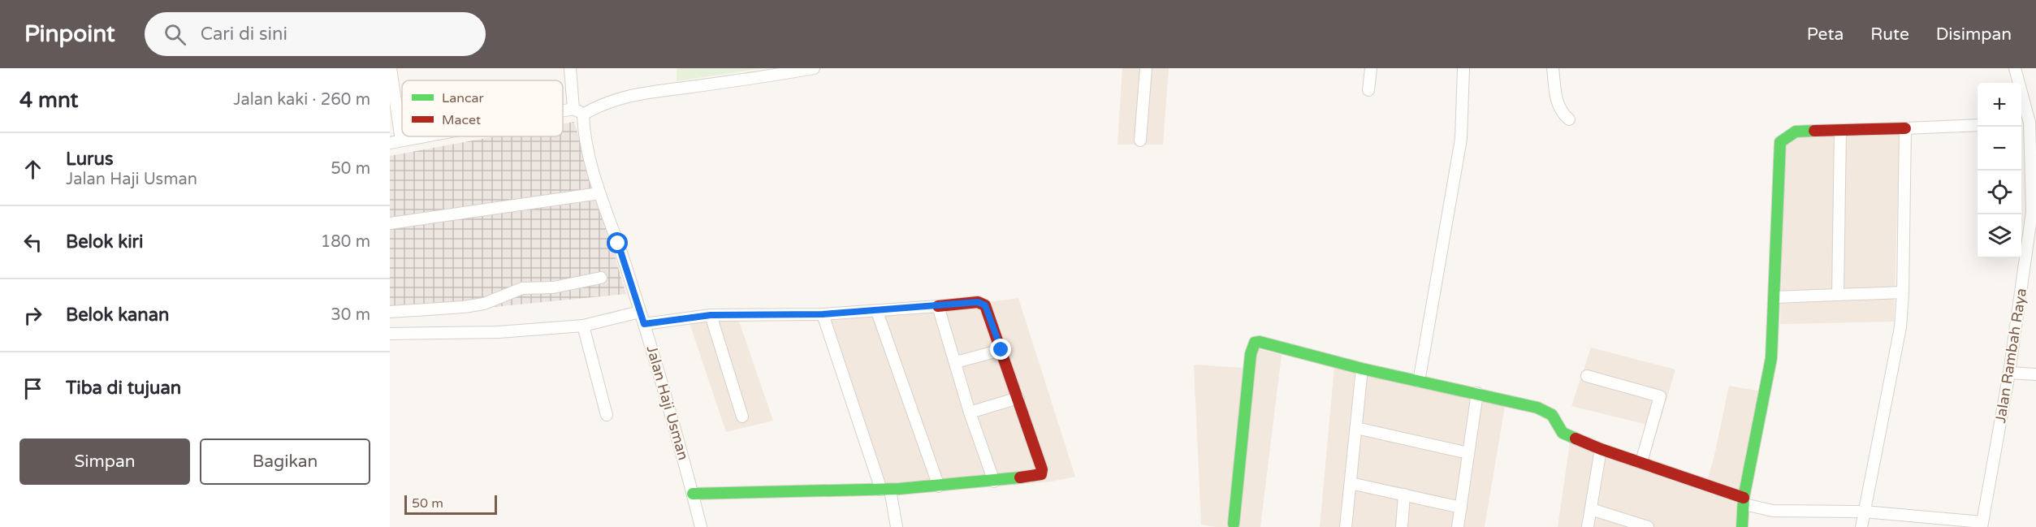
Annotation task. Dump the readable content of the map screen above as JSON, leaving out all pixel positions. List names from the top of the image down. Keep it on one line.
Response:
{"streets":{"street":["Jalan Rambah Raya","Jalan Haji Usman"]},"legend":["Lancar","Macet"],"scale_bar":"50 m","page":{"header":"Pinpoint","search":"Cari di sini","nav":["Peta","Rute","Disimpan"],"heading":["4 mnt","Jalan kaki · 260 m"],"map_buttons":["+","−"],"list":[["Lurus","Jalan Haji Usman","50 m"],["Belok kiri","180 m"],["Belok kanan","30 m"],"Tiba di tujuan"],"buttons":["Simpan","Bagikan"],"scale":"50 m"}}
